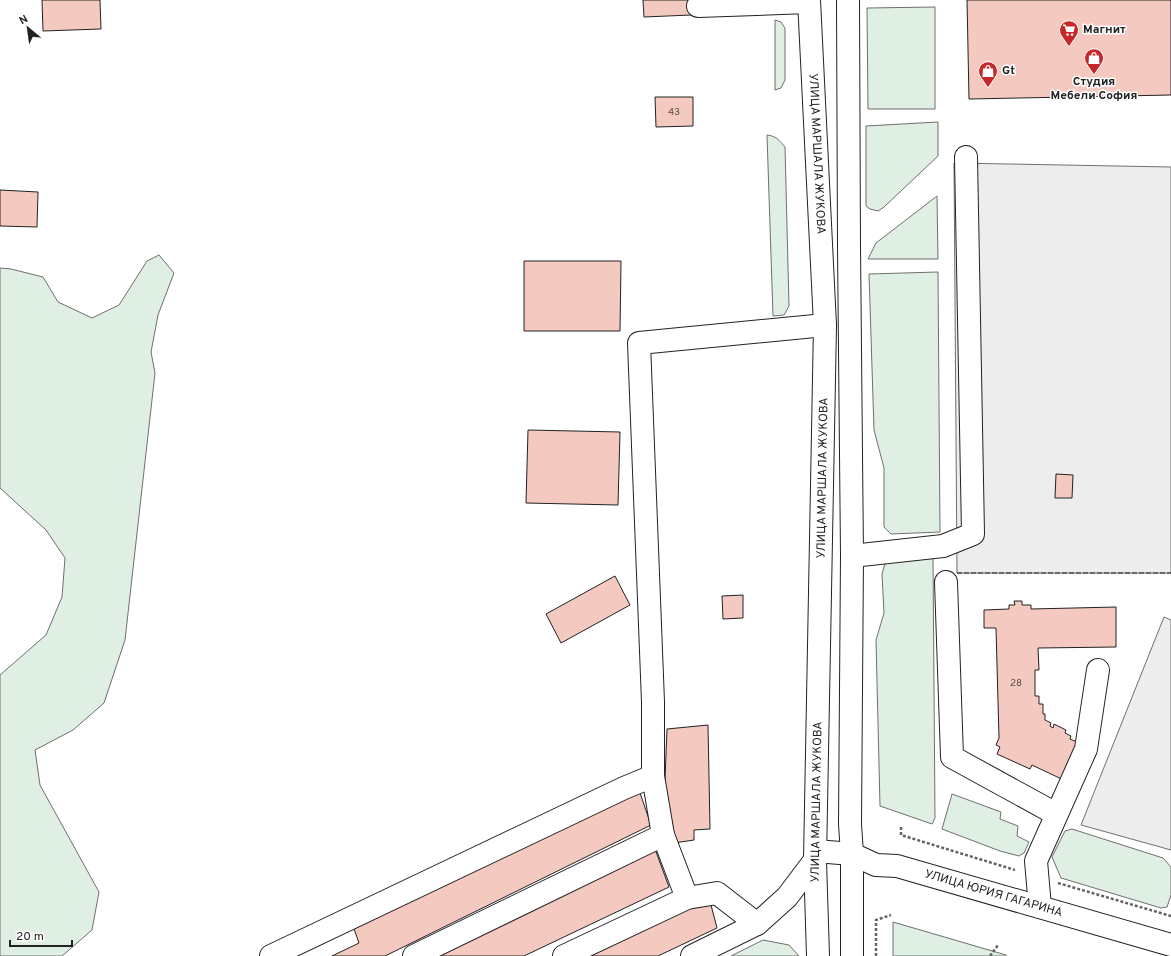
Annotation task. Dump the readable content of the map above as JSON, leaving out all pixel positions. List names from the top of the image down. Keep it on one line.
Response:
{"streets":{"main road":["УЛИЦА МАРШАЛА ЖУКОВА","УЛИЦА ЮРИЯ ГАГАРИНА"]},"crossings":[["УЛИЦА МАРШАЛА ЖУКОВА","УЛИЦА ЮРИЯ ГАГАРИНА"]],"places":{"supermarket":["Магнит"],"shop":["Студия Мебели София","Gt"]},"house_numbers":["43","28"],"scale_bar":"20 m","north":"top left"}
